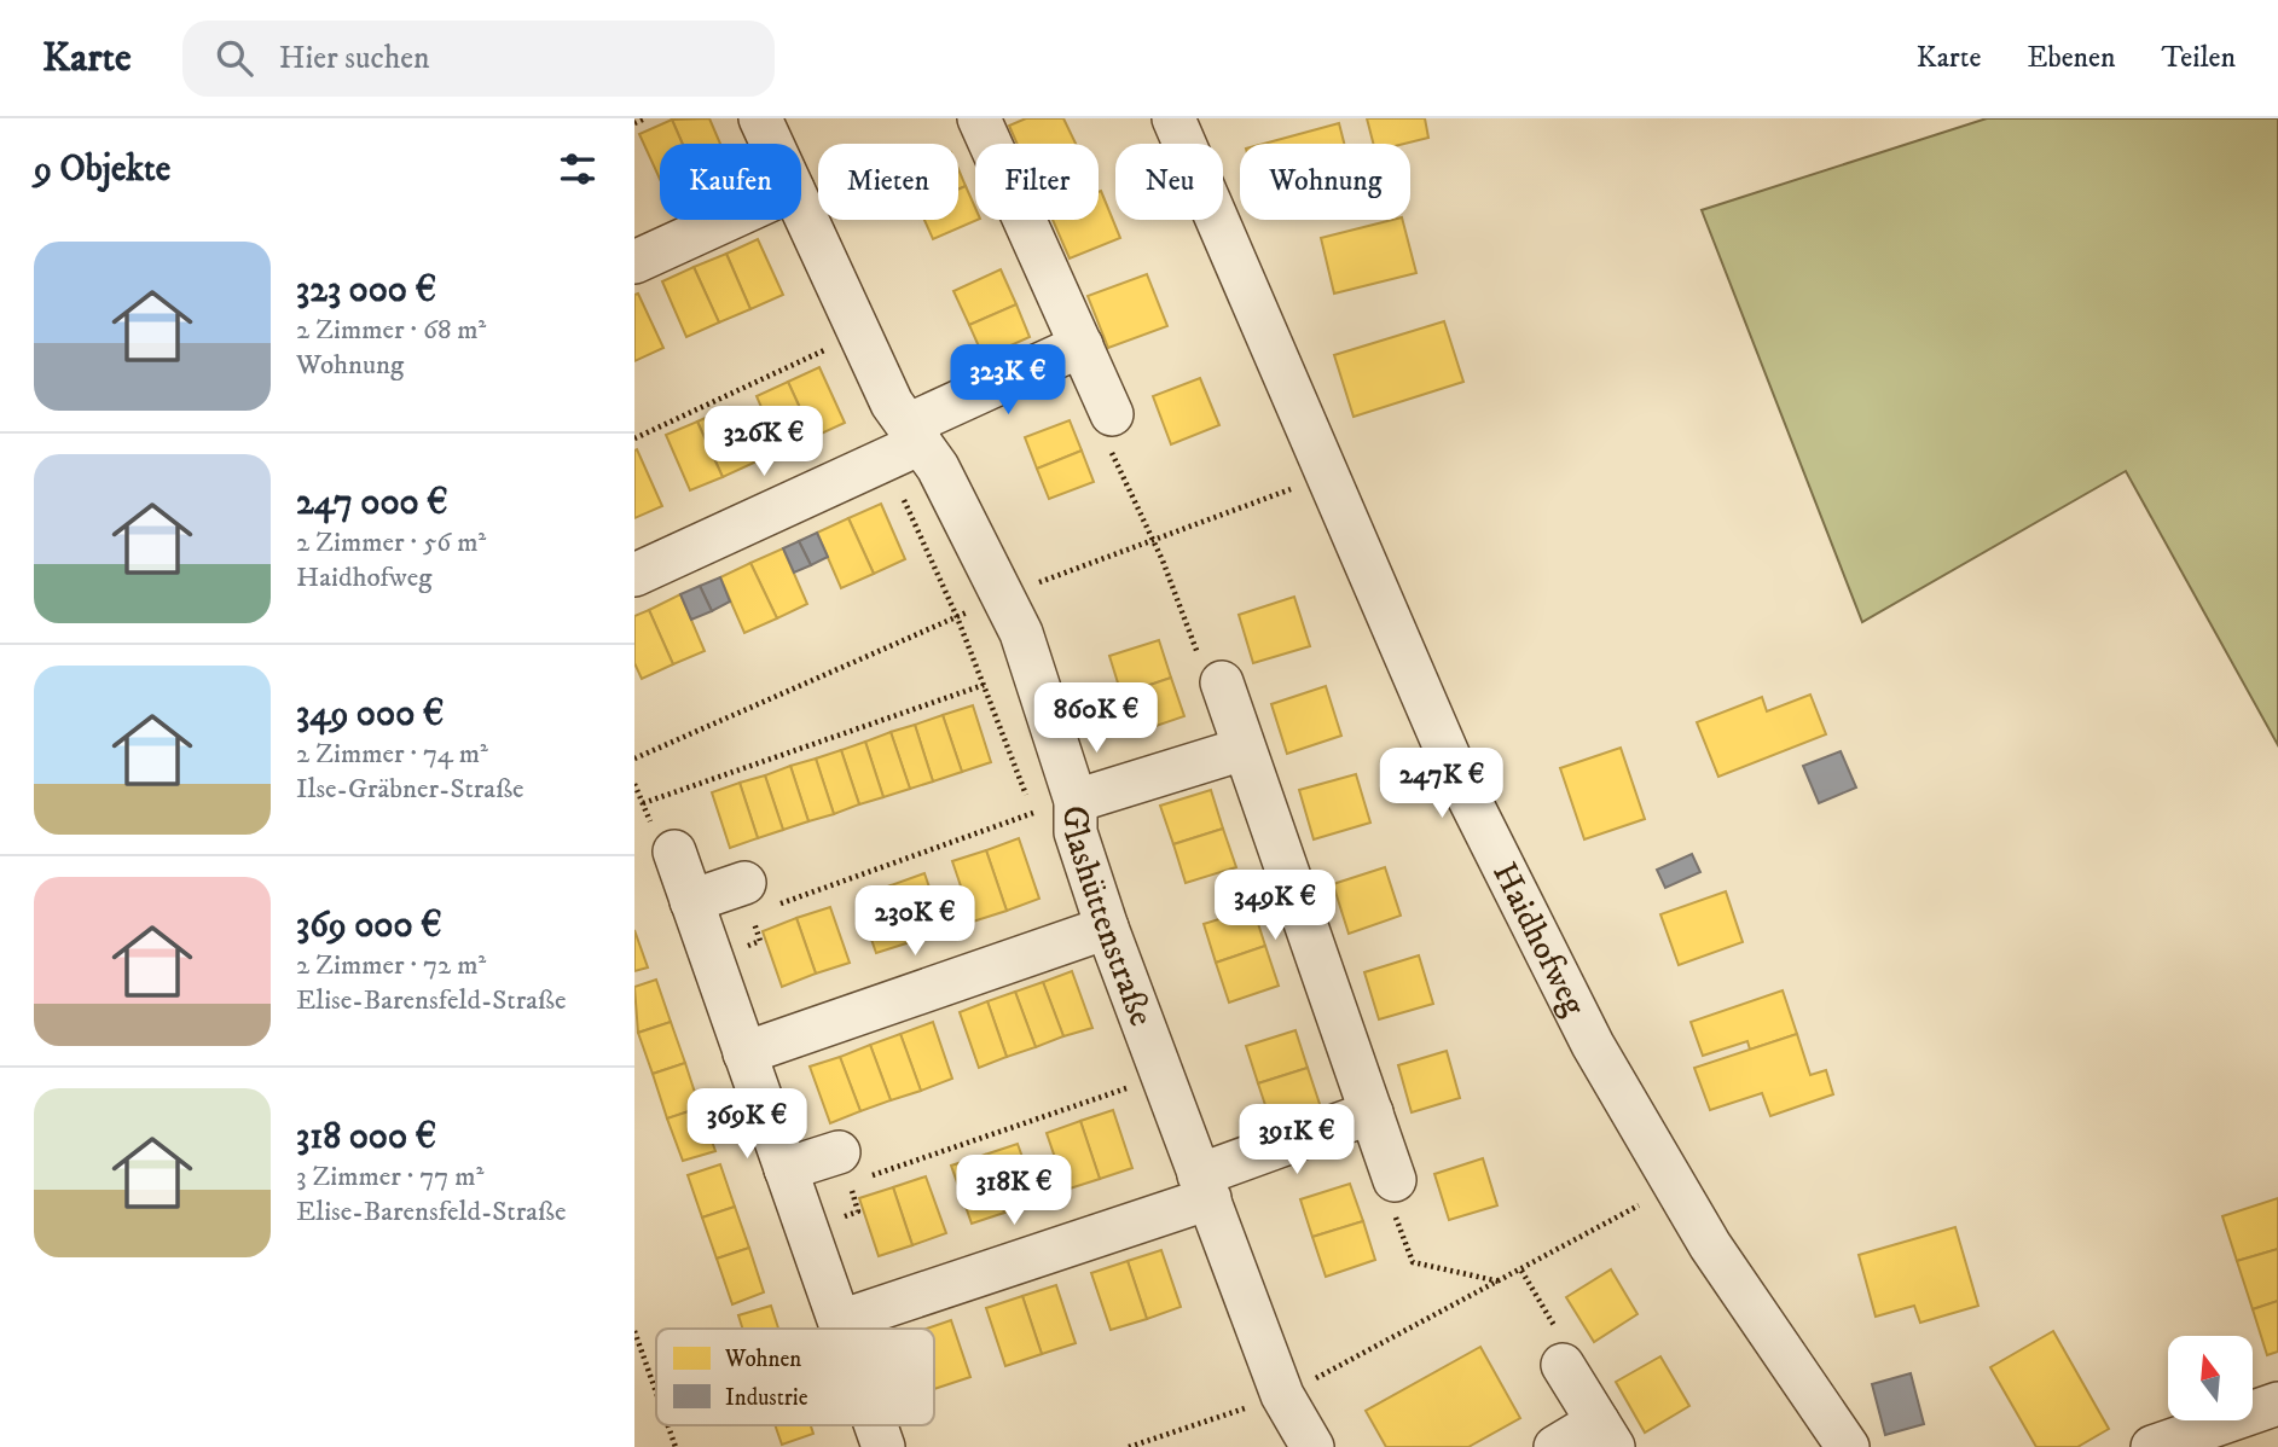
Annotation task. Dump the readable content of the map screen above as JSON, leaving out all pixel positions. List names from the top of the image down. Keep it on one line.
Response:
{"streets":{"street":["Glashüttenstraße","Haidhofweg"]},"legend":["Wohnen","Industrie"],"north":"top","page":{"header":"Karte","search":"Hier suchen","nav":["Karte","Ebenen","Teilen"],"heading":"9 Objekte","chip":["Kaufen","Mieten","Filter","Neu","Wohnung"],"list":[{"name":"323 000 €","note":"2 Zimmer · 68 m² · Wohnung"},{"name":"247 000 €","note":"2 Zimmer · 56 m² · Haidhofweg"},{"name":"349 000 €","note":"2 Zimmer · 74 m² · Ilse-Gräbner-Straße"},{"name":"369 000 €","note":"2 Zimmer · 72 m² · Elise-Barensfeld-Straße"},{"name":"318 000 €","note":"3 Zimmer · 77 m² · Elise-Barensfeld-Straße"}],"price":["323K €","326K €","860K €","247K €","349K €","230K €","369K €","391K €","318K €"]}}
